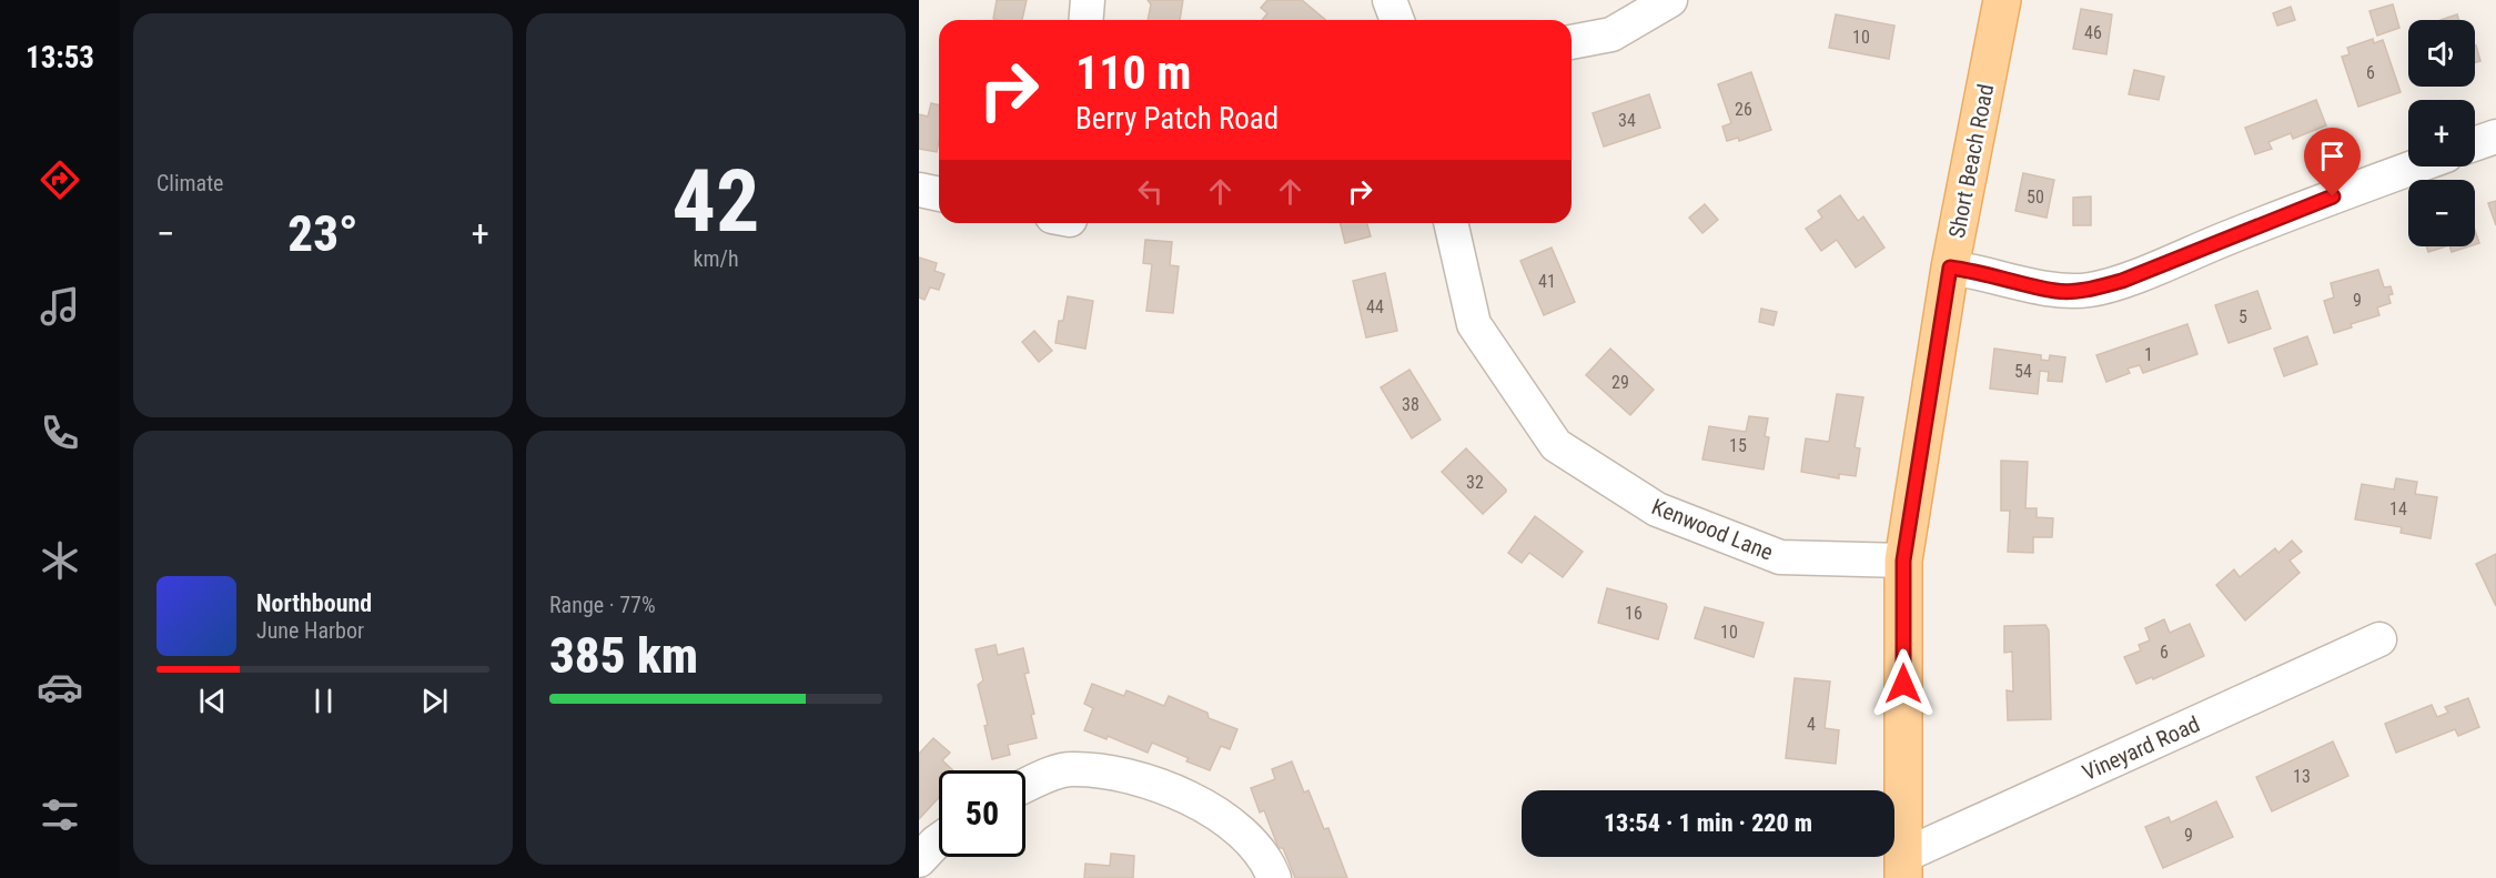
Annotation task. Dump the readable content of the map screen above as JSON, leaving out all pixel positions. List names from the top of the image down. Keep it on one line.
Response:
{"streets":{"main road":["Short Beach Road"],"street":["Kenwood Lane","Vineyard Road"]},"crossings":[["Short Beach Road","Kenwood Lane"],["Short Beach Road","Vineyard Road"]],"house_numbers":["46","10","6","26","34","50","41","9","44","5","1","54","29","38","15","32","14","16","10","6","4","13","9"],"page":{"tabs":"13:53","tile":["Climate",["42","km/h"],["Range · 77%","385 km"]],"map_buttons":["+","−"],"turn":["110 m","Berry Patch Road"],"heat":["−","23°","+"],"song":["Northbound","June Harbor"],"limit":"50","trip":"13:54 · 1 min · 220 m"}}
